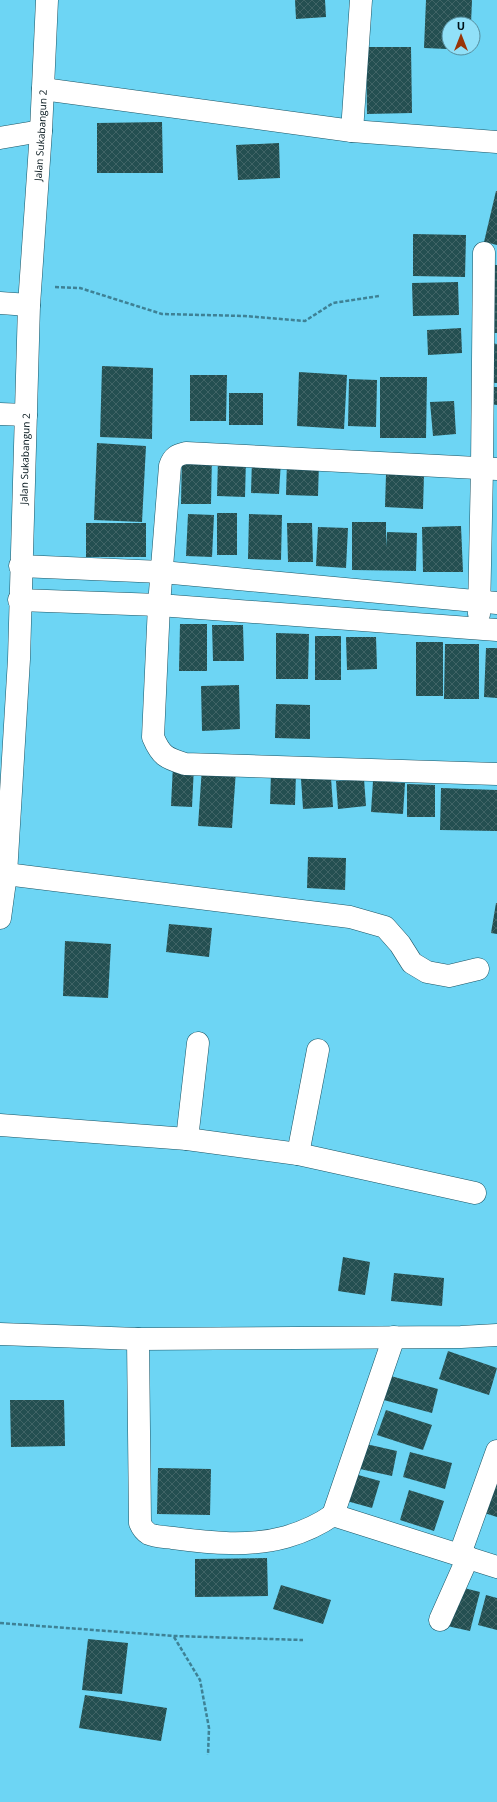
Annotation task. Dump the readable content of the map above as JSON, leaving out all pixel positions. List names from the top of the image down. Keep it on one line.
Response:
{"streets":{"street":["Jalan Sukabangun 2"]},"north":"top"}
